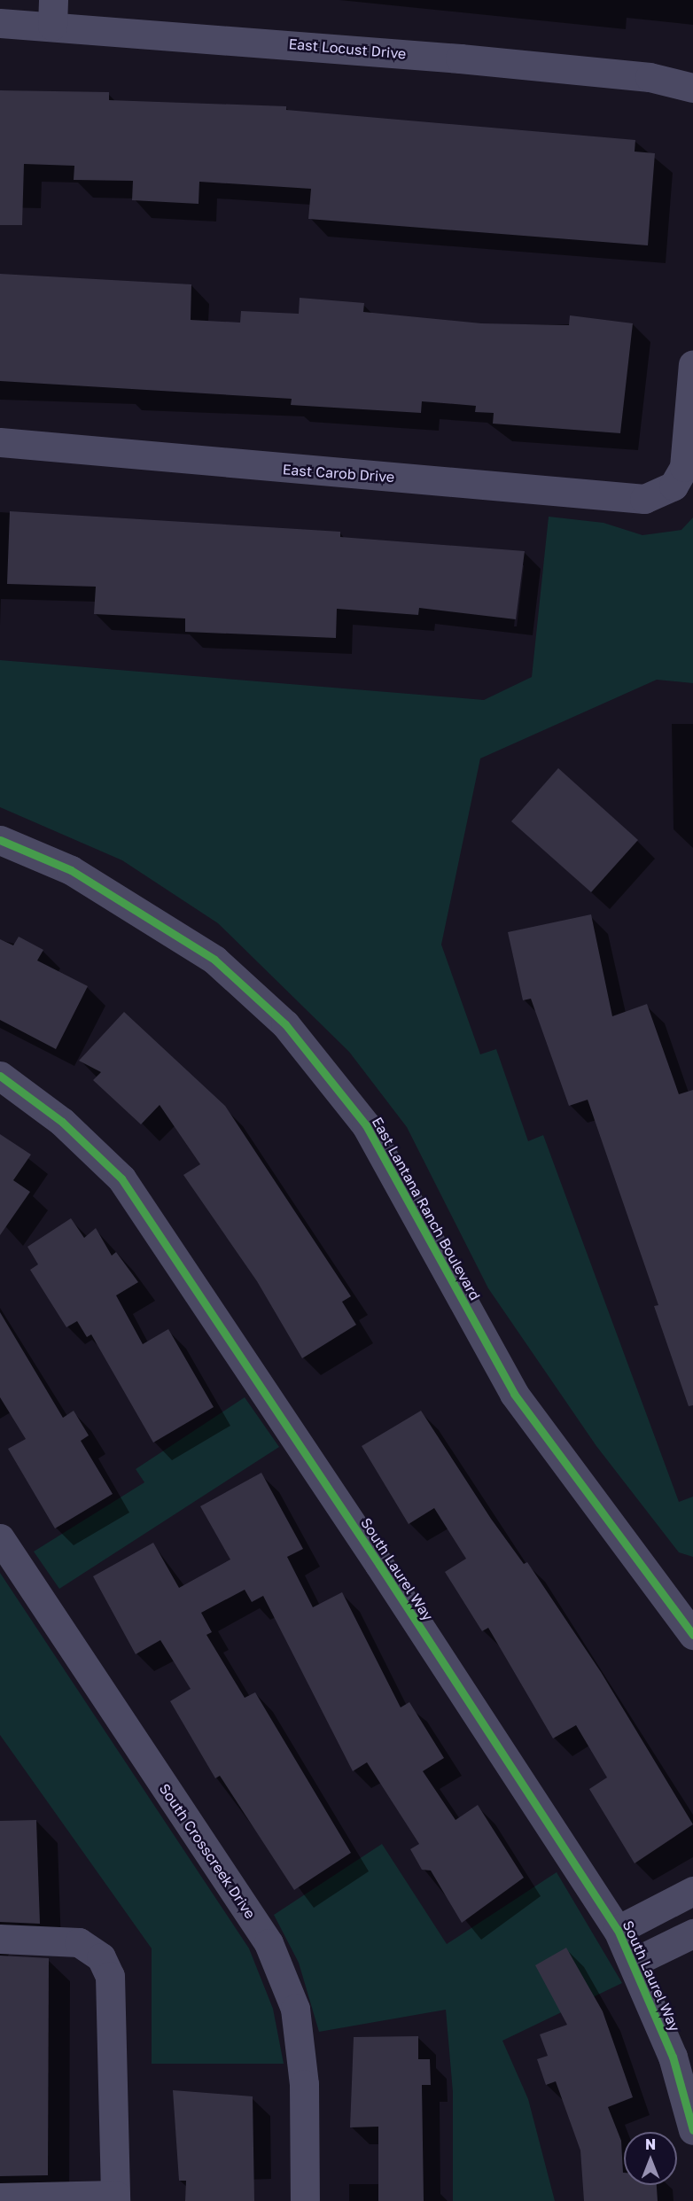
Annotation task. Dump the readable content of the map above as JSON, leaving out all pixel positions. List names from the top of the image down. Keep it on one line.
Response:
{"streets":{"street":["East Locust Drive","East Carob Drive","East Lantana Ranch Boulevard","South Laurel Way","South Crosscreek Drive"]},"north":"top"}
